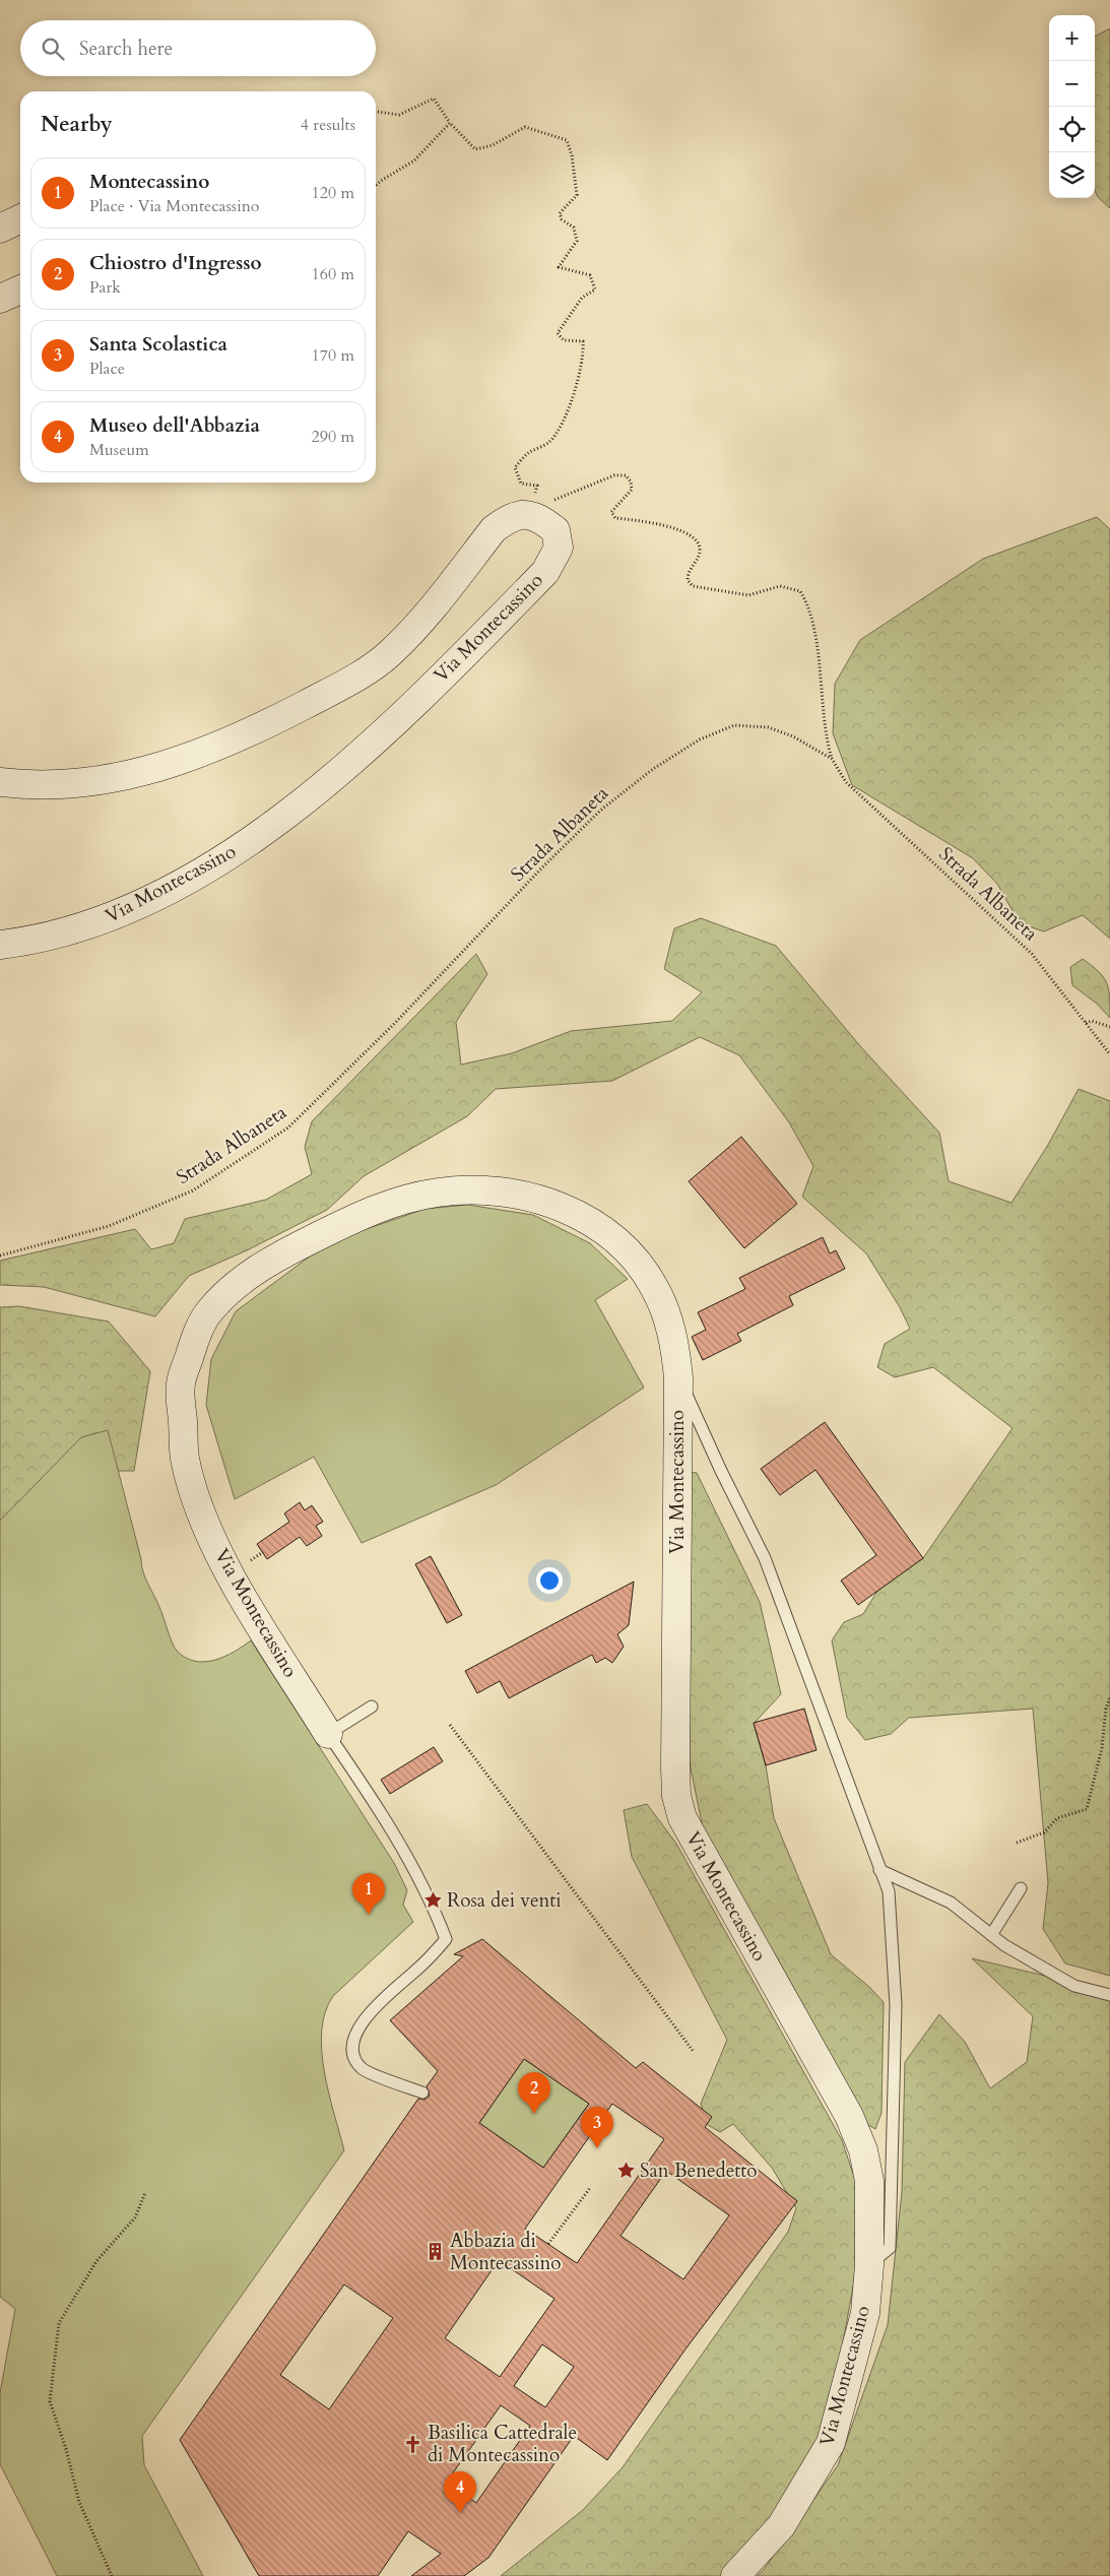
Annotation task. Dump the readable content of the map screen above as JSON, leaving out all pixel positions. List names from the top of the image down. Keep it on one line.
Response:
{"streets":{"street":["Via Montecassino"],"path":["Strada Albaneta"]},"places":{"place":["Rosa dei venti","San Benedetto"],"building":["Abbazia di Montecassino"],"church":["Basilica Cattedrale di Montecassino"]},"page":{"map_buttons":["+","−"],"search":"Search here","heading":["Nearby","4 results"],"list":[{"mark":"1","name":"Montecassino","note":"Place · Via Montecassino","value":"120 m"},{"mark":"2","name":"Chiostro d'Ingresso","note":"Park","value":"160 m"},{"mark":"3","name":"Santa Scolastica","note":"Place","value":"170 m"},{"mark":"4","name":"Museo dell'Abbazia","note":"Museum","value":"290 m"}],"pins":["1","2","3","4"]}}
